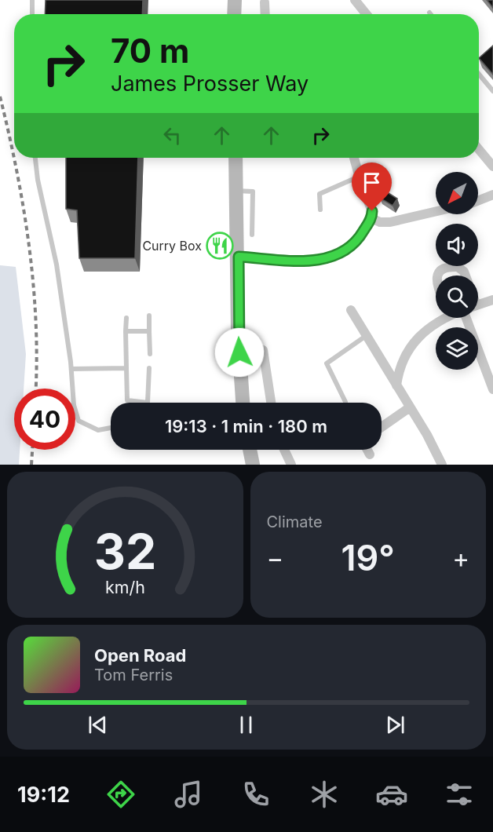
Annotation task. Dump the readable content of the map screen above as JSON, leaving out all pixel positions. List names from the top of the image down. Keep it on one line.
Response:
{"places":{"restaurant":["Curry Box"]},"north":"bottom left","page":{"turn":["70 m","James Prosser Way"],"limit":"40","trip":"19:13 · 1 min · 180 m","tile":"Climate","heat":["−","19°","+"],"song":["Open Road","Tom Ferris"],"tabs":"19:12","gauge":["32","km/h"]}}
